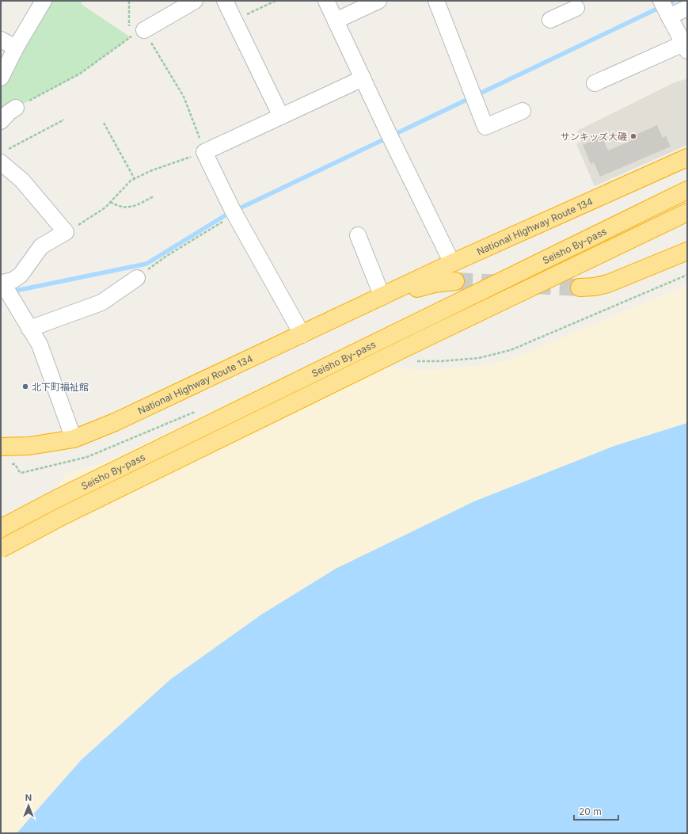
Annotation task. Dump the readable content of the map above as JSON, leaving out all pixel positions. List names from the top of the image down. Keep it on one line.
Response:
{"streets":{"highway":["National Highway Route 134","Seisho By-pass"]},"places":["サンキッズ大磯","北下町福祉館"],"scale_bar":"20 m","north":"top"}
